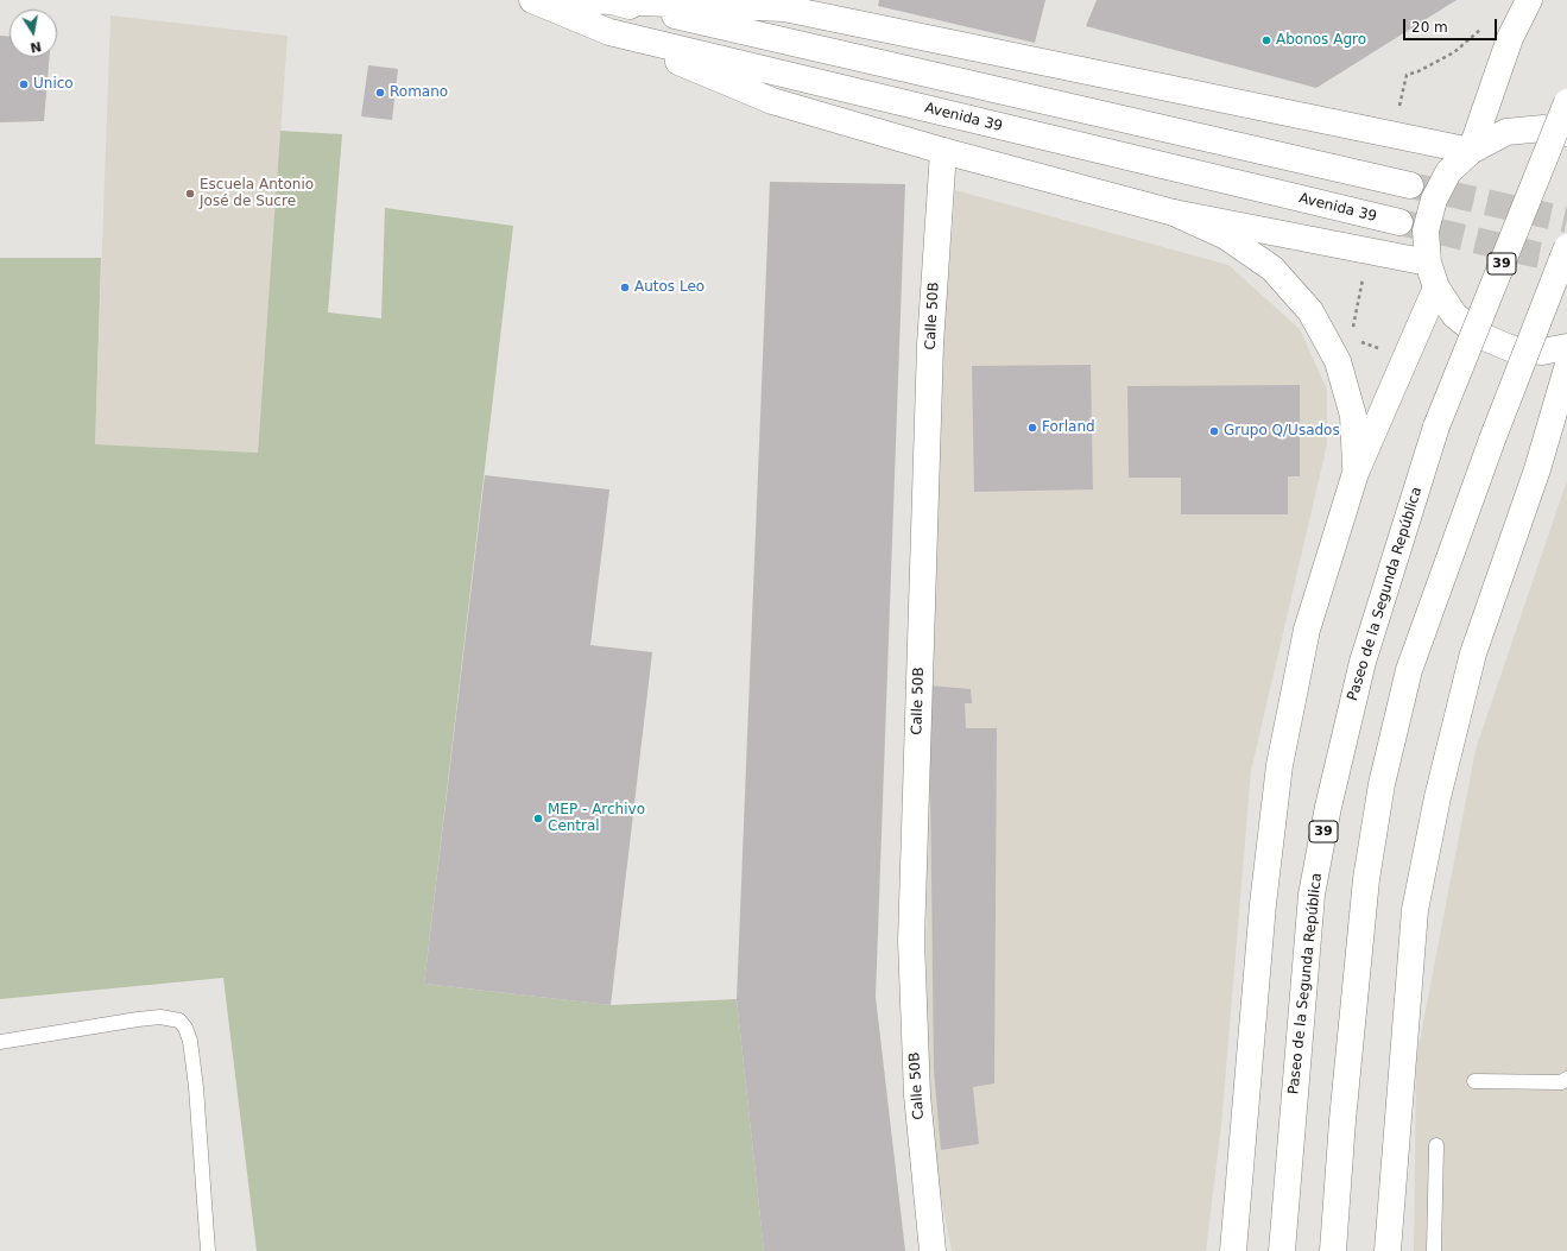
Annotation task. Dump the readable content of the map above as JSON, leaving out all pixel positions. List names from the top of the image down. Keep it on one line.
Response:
{"streets":{"main road":["Avenida 39","39","Calle 50B","Paseo de la Segunda República"]},"places":["Abonos Agro","Unico","Romano","Escuela Antonio José de Sucre","Autos Leo","Forland","Grupo Q/Usados","MEP - Archivo Central"],"scale_bar":"20 m","north":"bottom"}
